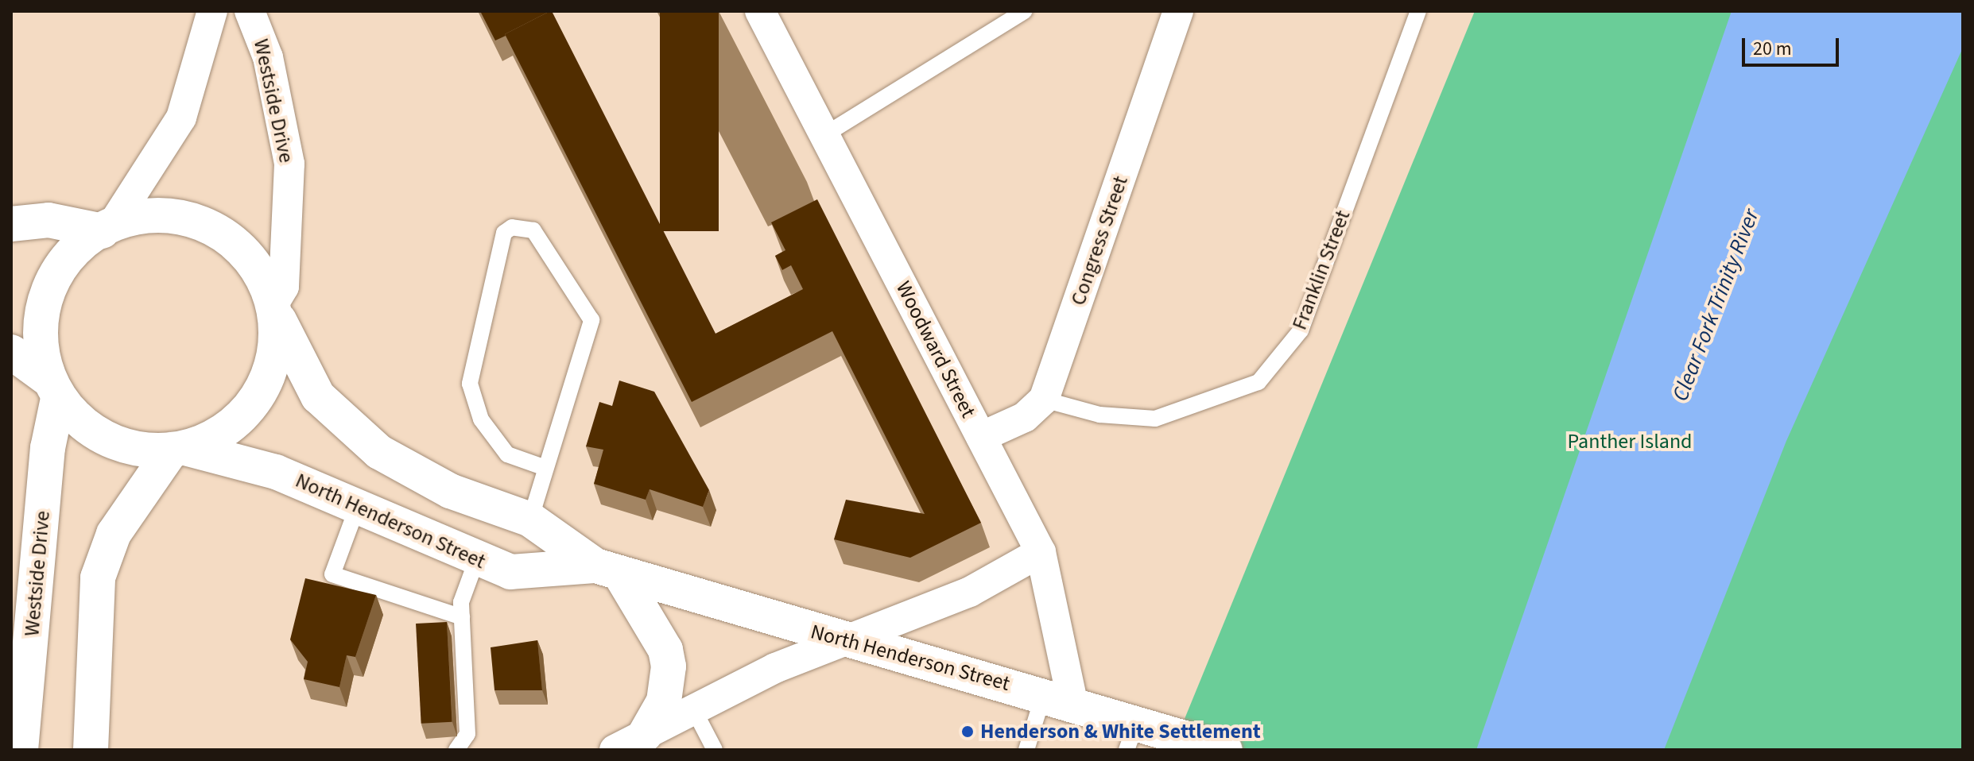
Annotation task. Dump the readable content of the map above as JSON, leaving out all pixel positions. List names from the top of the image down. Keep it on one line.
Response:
{"streets":{"main road":["Westside Drive","North Henderson Street"],"street":["Congress Street","Woodward Street"],"lane":["Franklin Street"]},"crossings":[["Westside Drive","North Henderson Street"],["Congress Street","Franklin Street"],["Woodward Street","North Henderson Street"]],"water":["Clear Fork Trinity River"],"parks":["Panther Island"],"places":["Henderson & White Settlement"],"scale_bar":"20 m"}
